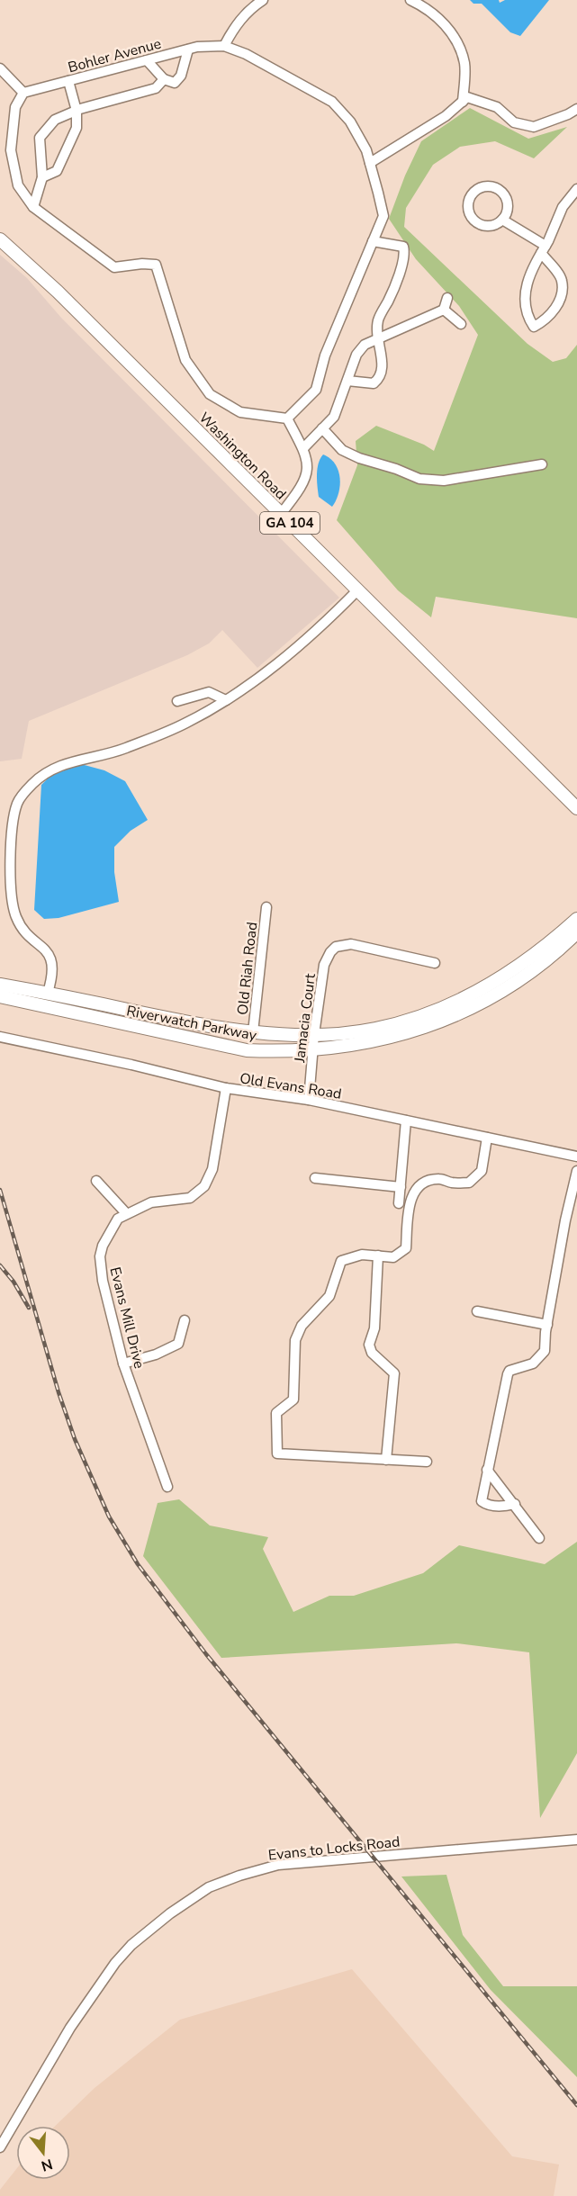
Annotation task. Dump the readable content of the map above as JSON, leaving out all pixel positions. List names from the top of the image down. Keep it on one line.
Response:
{"streets":{"main road":["Washington Road","GA 104","Riverwatch Parkway"],"street":["Bohler Avenue","Old Riah Road","Jamacia Court","Old Evans Road","Evans Mill Drive","Evans to Locks Road"]},"crossings":[["Old Riah Road","Riverwatch Parkway"],["Jamacia Court","Riverwatch Parkway"],["Jamacia Court","Old Evans Road"],["Old Evans Road","Evans Mill Drive"]],"north":"bottom"}
